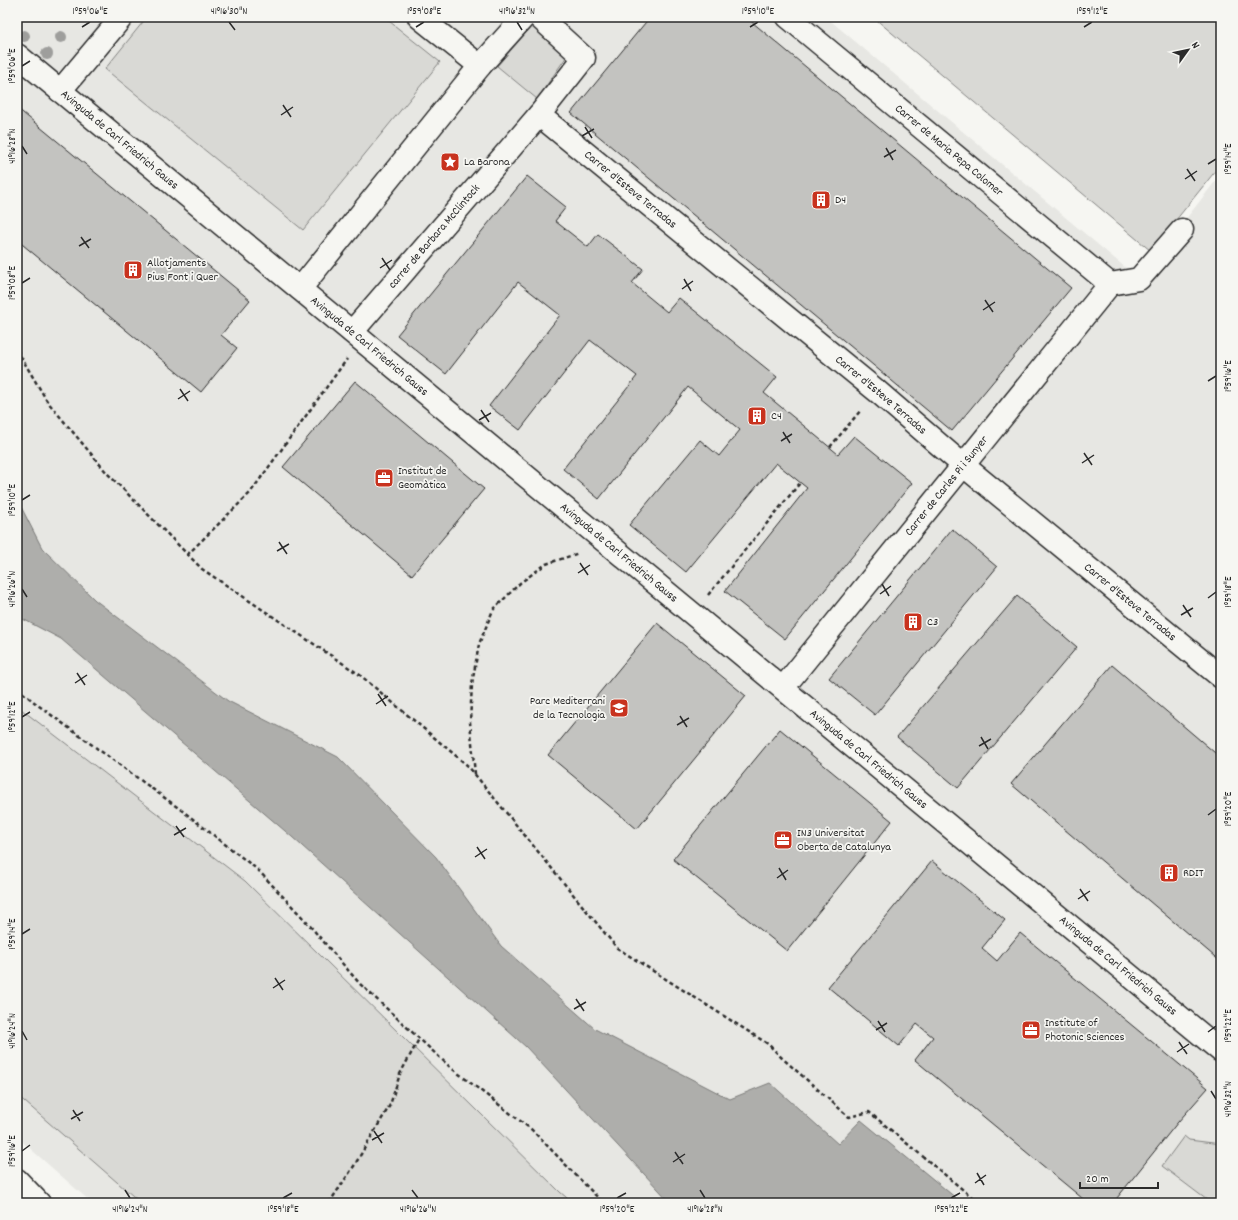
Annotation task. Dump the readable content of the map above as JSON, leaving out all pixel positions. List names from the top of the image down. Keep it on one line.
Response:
{"streets":{"street":["Avinguda de Carl Friedrich Gauss","Carrer de Maria Pepa Colomer","Carrer d'Esteve Terradas","carrer de Barbara McClintock","Carrer de Carles Pi i Sunyer"]},"crossings":[["Avinguda de Carl Friedrich Gauss","carrer de Barbara McClintock"],["Avinguda de Carl Friedrich Gauss","Carrer de Carles Pi i Sunyer"],["Carrer de Maria Pepa Colomer","Carrer de Carles Pi i Sunyer"],["Carrer d'Esteve Terradas","carrer de Barbara McClintock"],["Carrer d'Esteve Terradas","Carrer de Carles Pi i Sunyer"]],"places":{"place":["La Barona"],"building":["D4","Allotjaments Pius Font i Quer","C4","C3","RDIT"],"office":["Institut de Geomàtica","IN3 Universitat Oberta de Catalunya","Institute of Photonic Sciences"],"school or university":["Parc Mediterrani de la Tecnologia"]},"scale_bar":"20 m","north":"top right","coordinates":["1°59'06\"E","41°16'30\"N","1°59'08\"E","41°16'32\"N","1°59'10\"E","1°59'12\"E","41°16'28\"N","1°59'14\"E","1°59'16\"E","41°16'26\"N","1°59'18\"E","1°59'20\"E","1°59'22\"E","41°16'24\"N"]}
